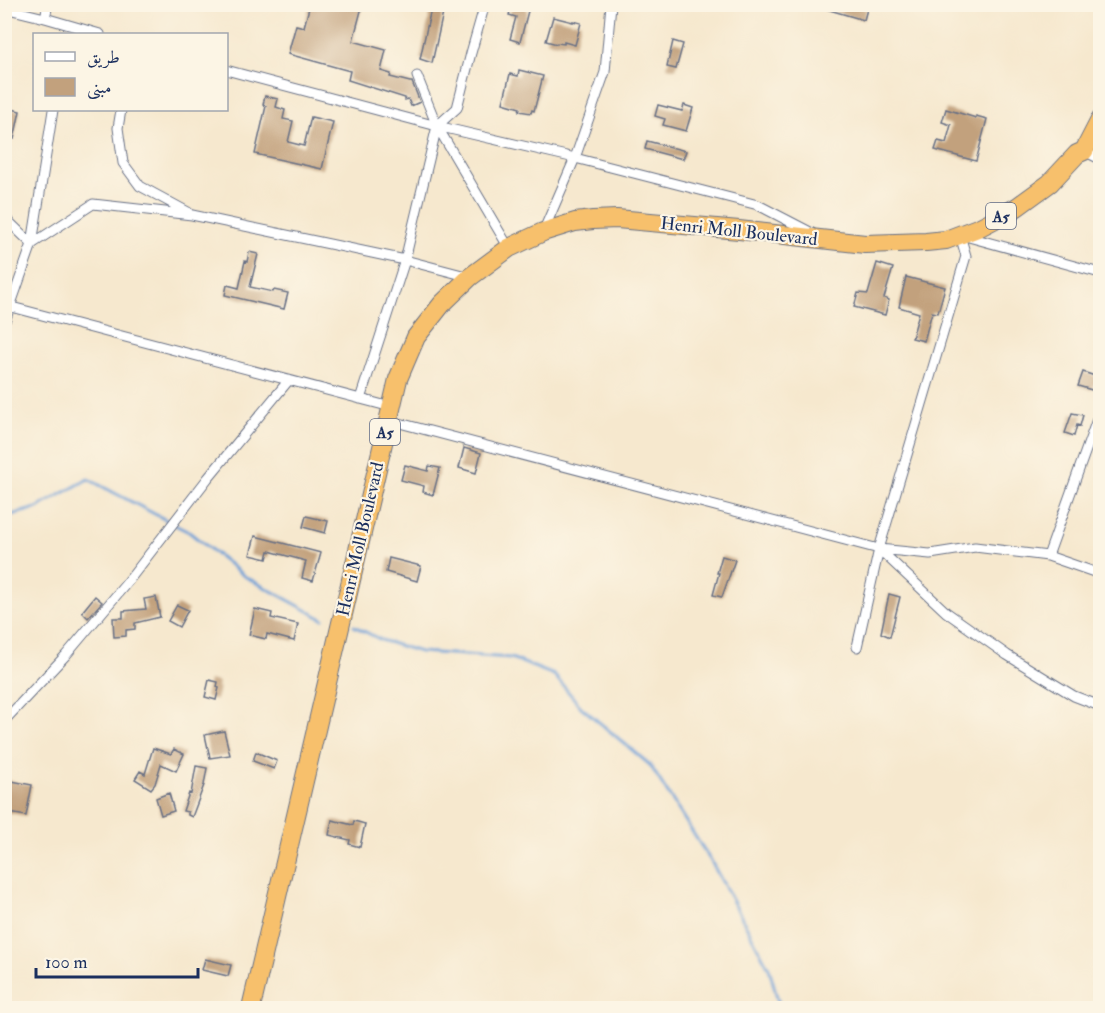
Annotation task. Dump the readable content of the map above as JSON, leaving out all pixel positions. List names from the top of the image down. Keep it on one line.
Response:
{"streets":{"highway":["A5","Henri Moll Boulevard"]},"legend":["طريق","مبنى"],"scale_bar":"100 m"}
